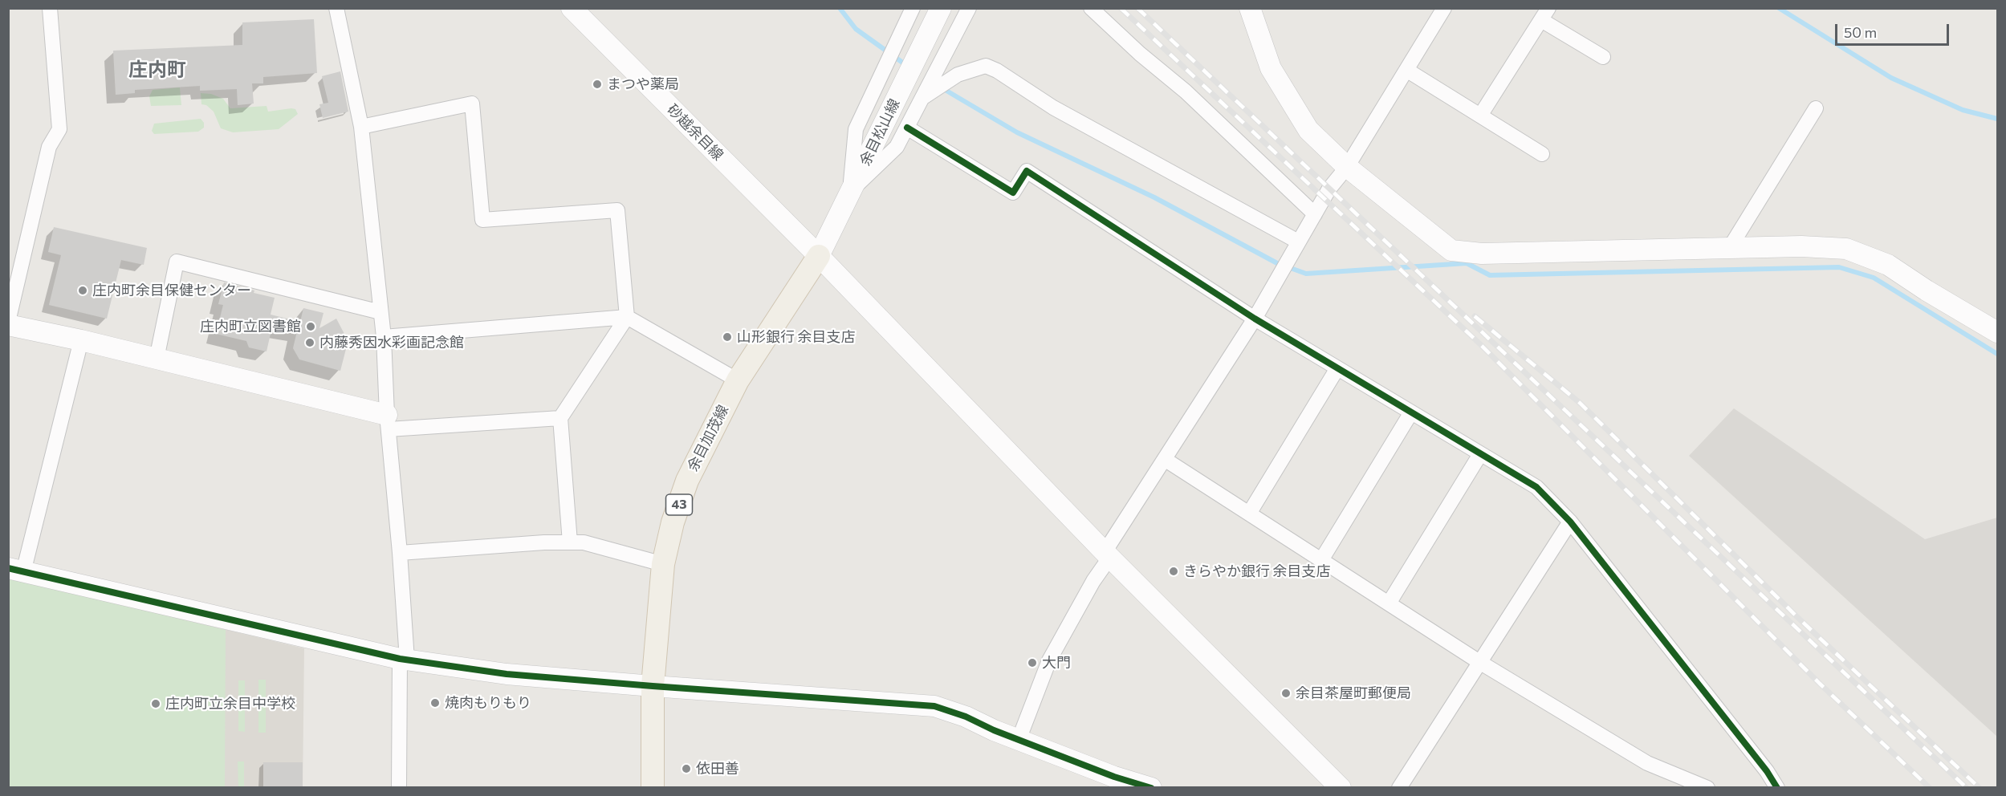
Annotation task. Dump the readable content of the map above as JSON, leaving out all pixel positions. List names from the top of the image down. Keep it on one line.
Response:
{"streets":{"main road":["余目加茂線","43"],"street":["砂越余目線","余目松山線"]},"crossings":[["砂越余目線","余目松山線"],["砂越余目線","余目加茂線"],["余目松山線","余目加茂線"]],"districts":["庄内町"],"places":["まつや薬局","庄内町余目保健センター","庄内町立図書館","山形銀行 余目支店","内藤秀因水彩画記念館","きらやか銀行 余目支店","大門","余目茶屋町郵便局","焼肉もりもり","庄内町立余目中学校","依田善"],"scale_bar":"50 m"}
